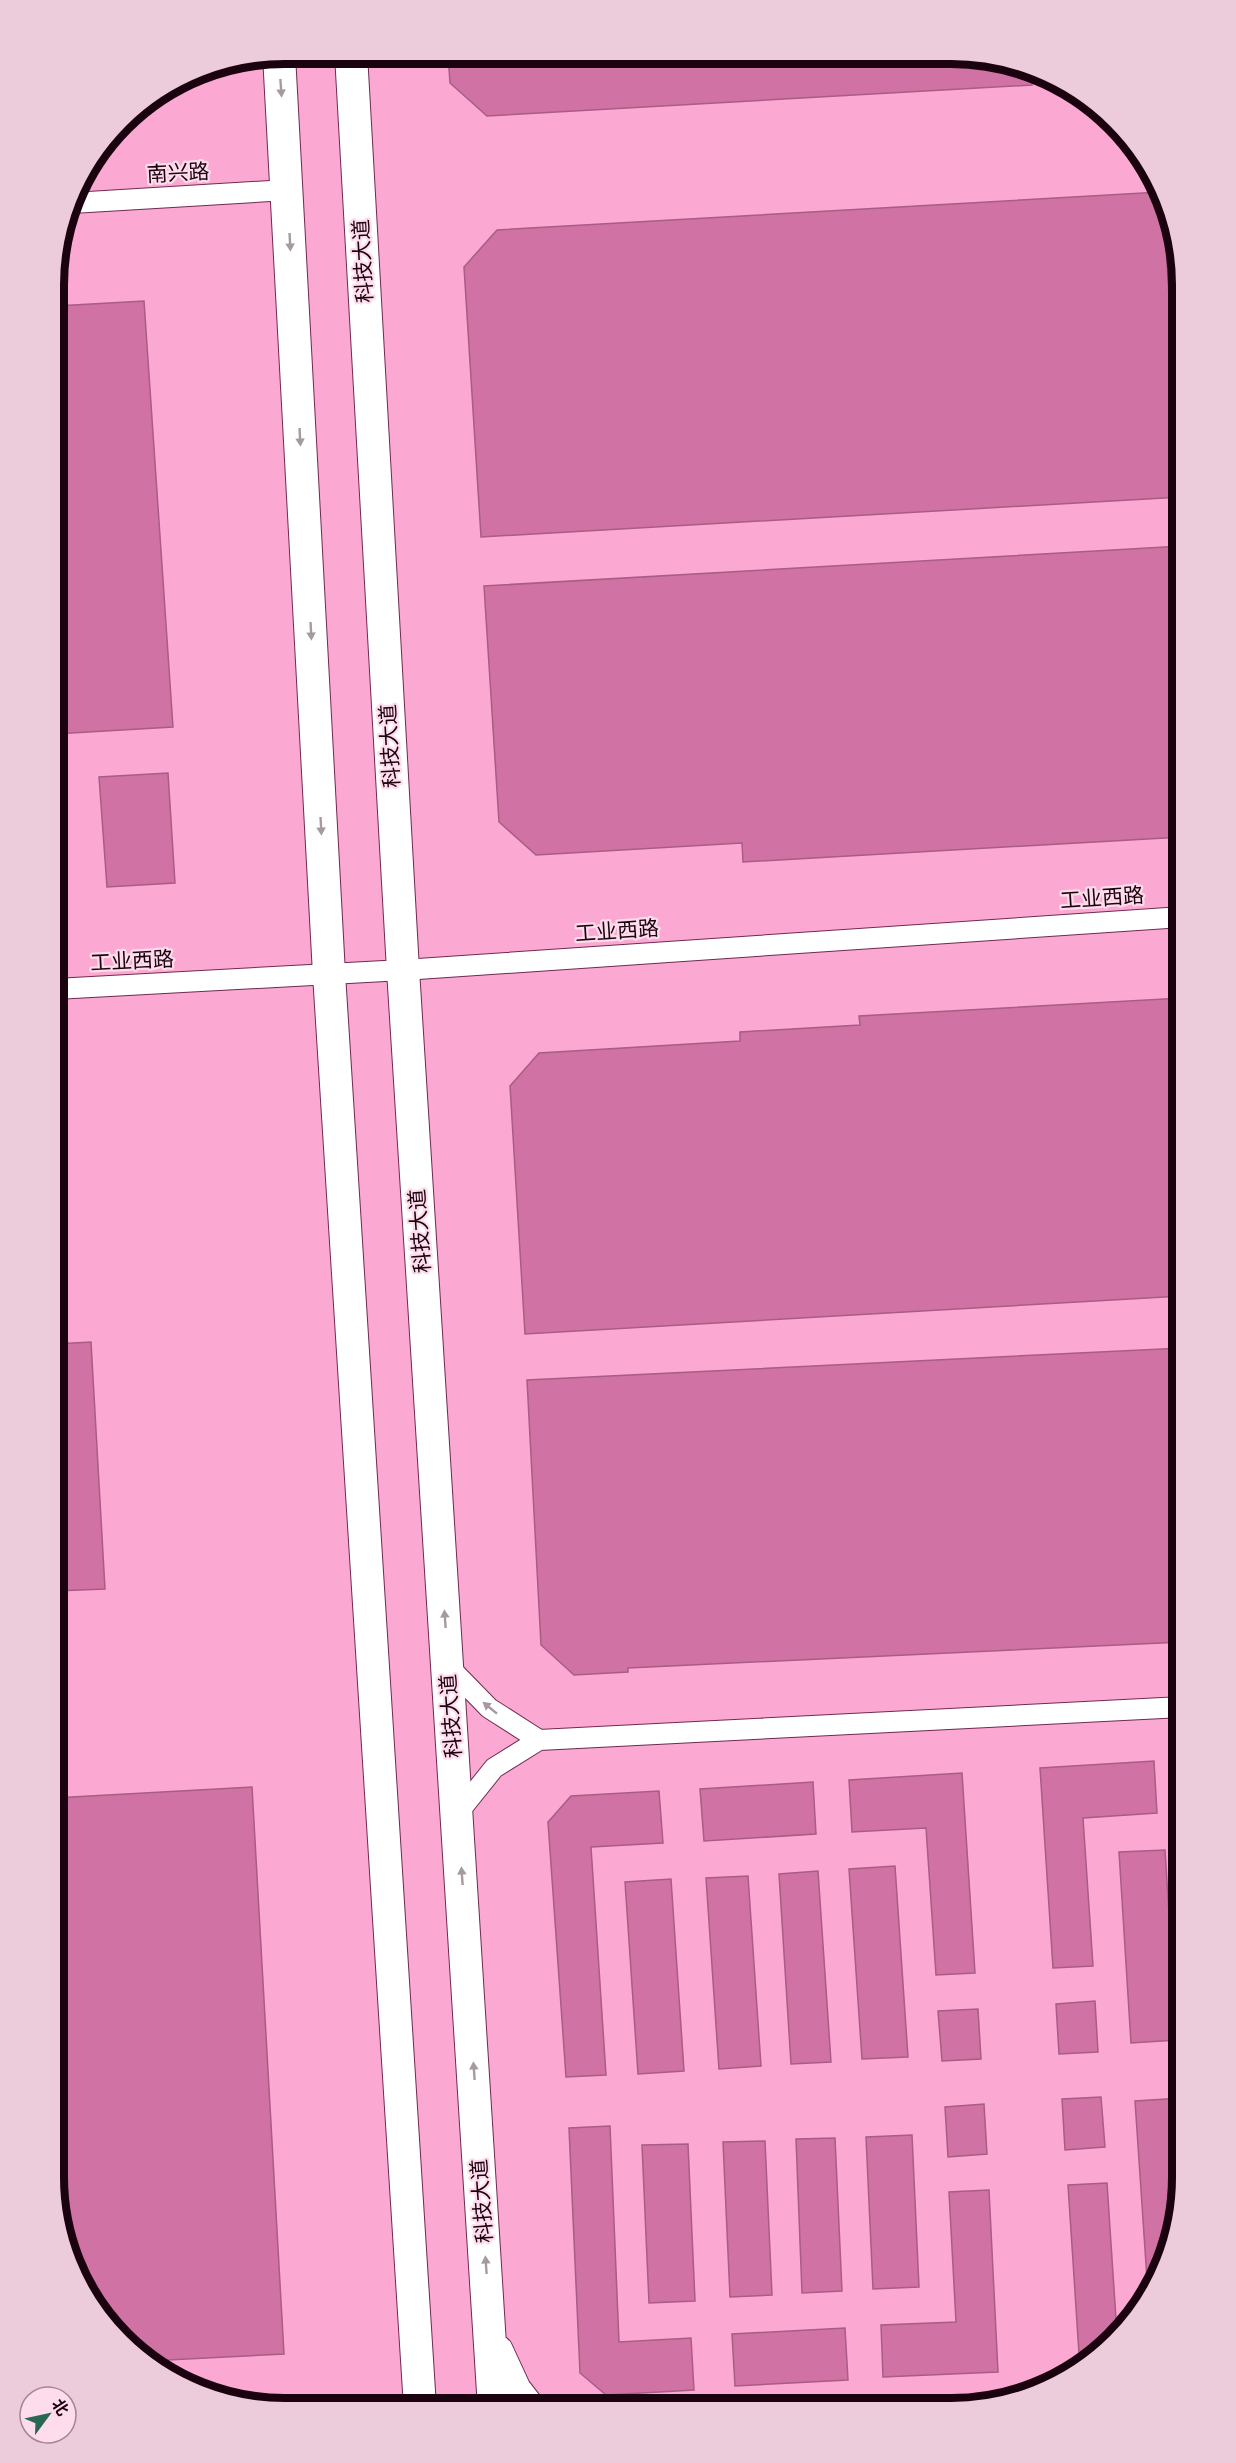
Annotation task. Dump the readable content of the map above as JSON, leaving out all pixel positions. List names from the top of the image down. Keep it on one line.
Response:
{"streets":{"main road":["科技大道"],"street":["南兴路","工业西路"]},"crossings":[["科技大道","工业西路"]],"north":"top right"}
